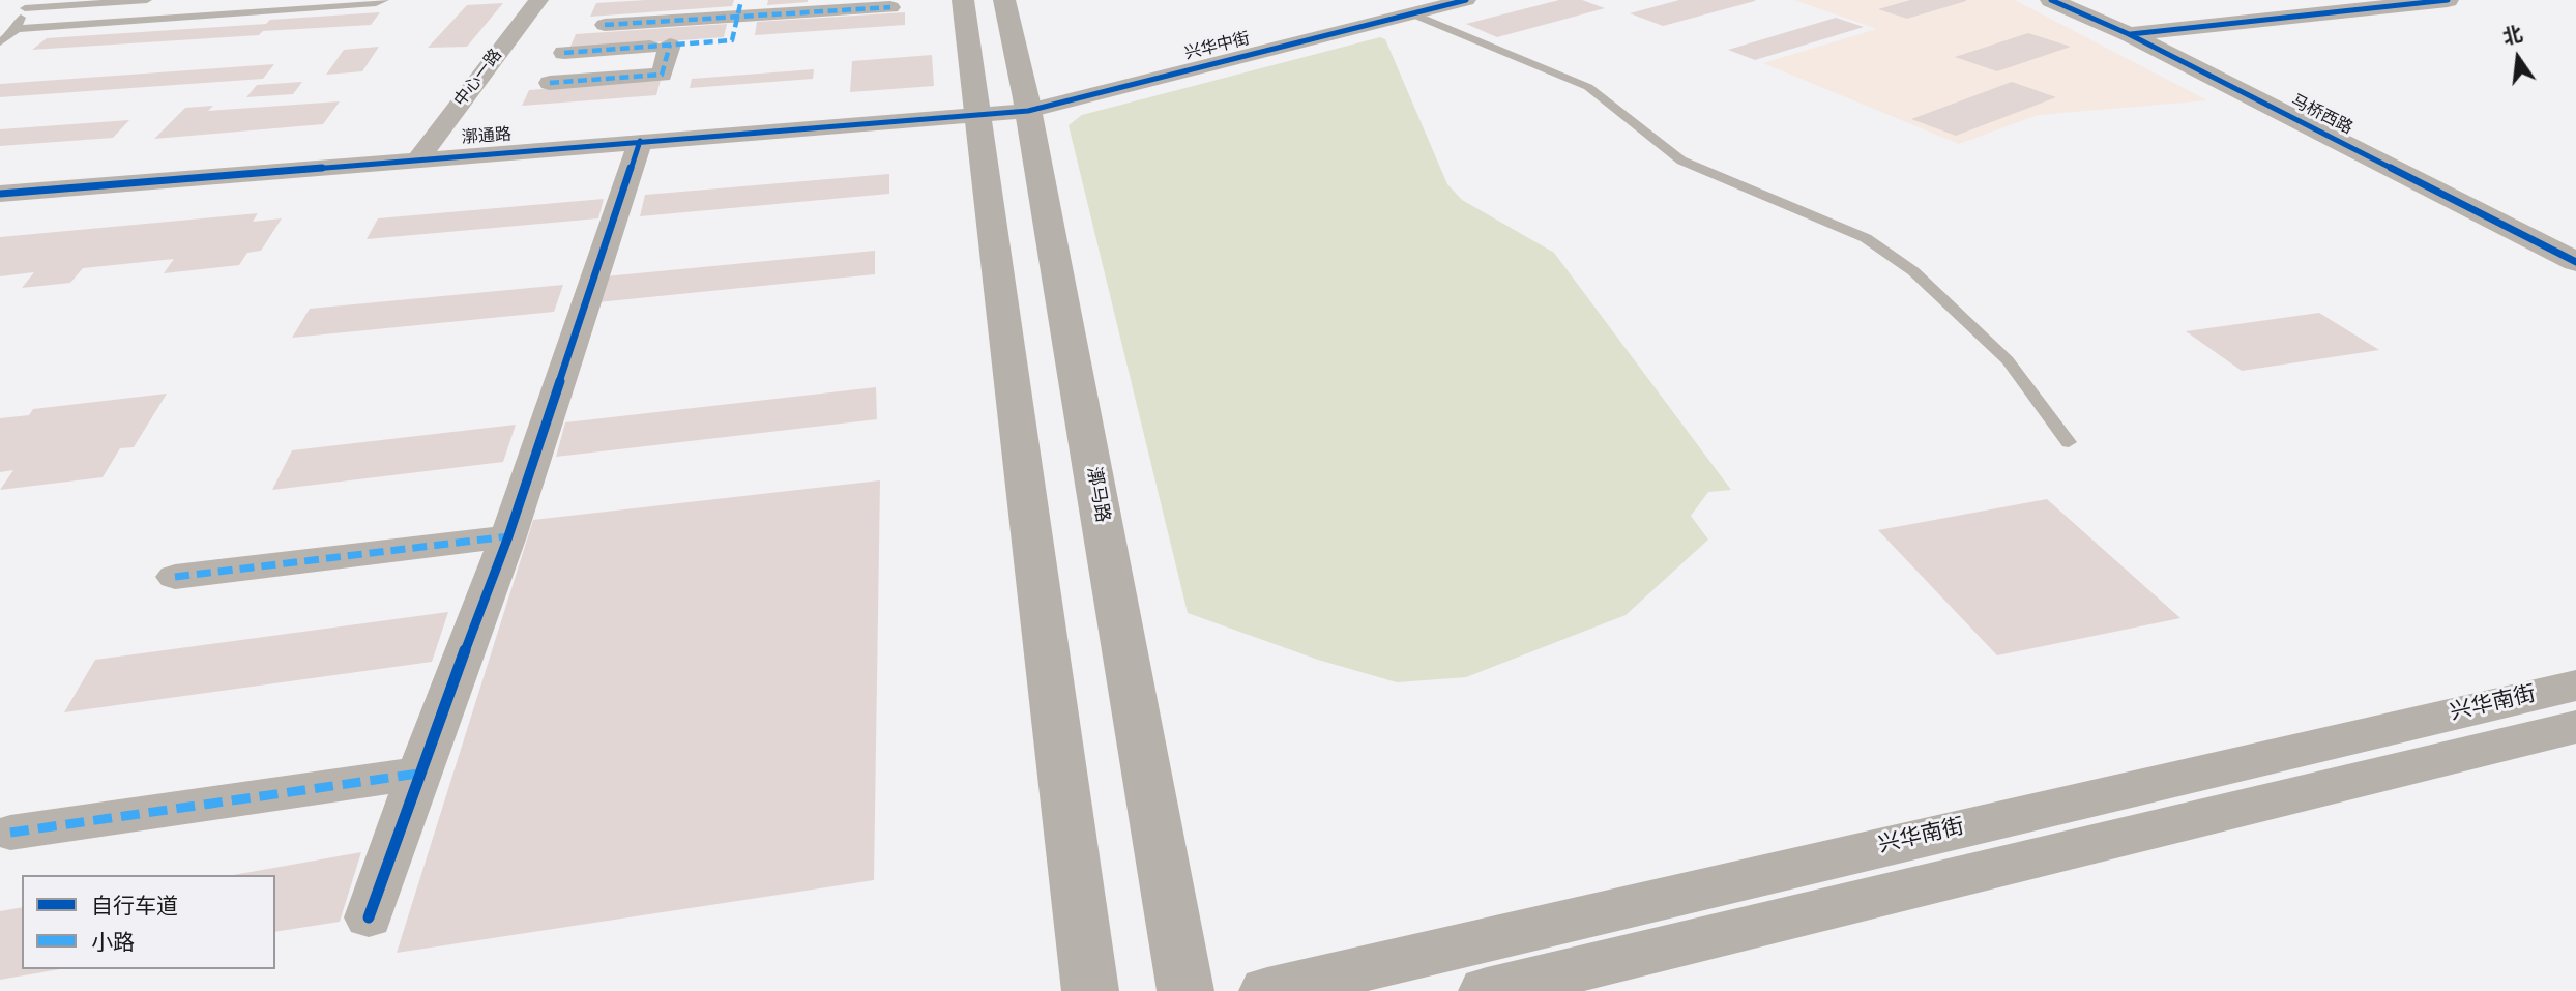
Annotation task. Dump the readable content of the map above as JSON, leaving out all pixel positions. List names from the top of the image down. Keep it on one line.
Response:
{"streets":{"main road":["漷马路","兴华南街"],"street":["兴华中街","中心一路","马桥西路","漷通路"]},"crossings":[["兴华中街","漷通路"],["兴华中街","漷马路"],["中心一路","漷通路"]],"legend":["自行车道","小路"],"north":"top"}
